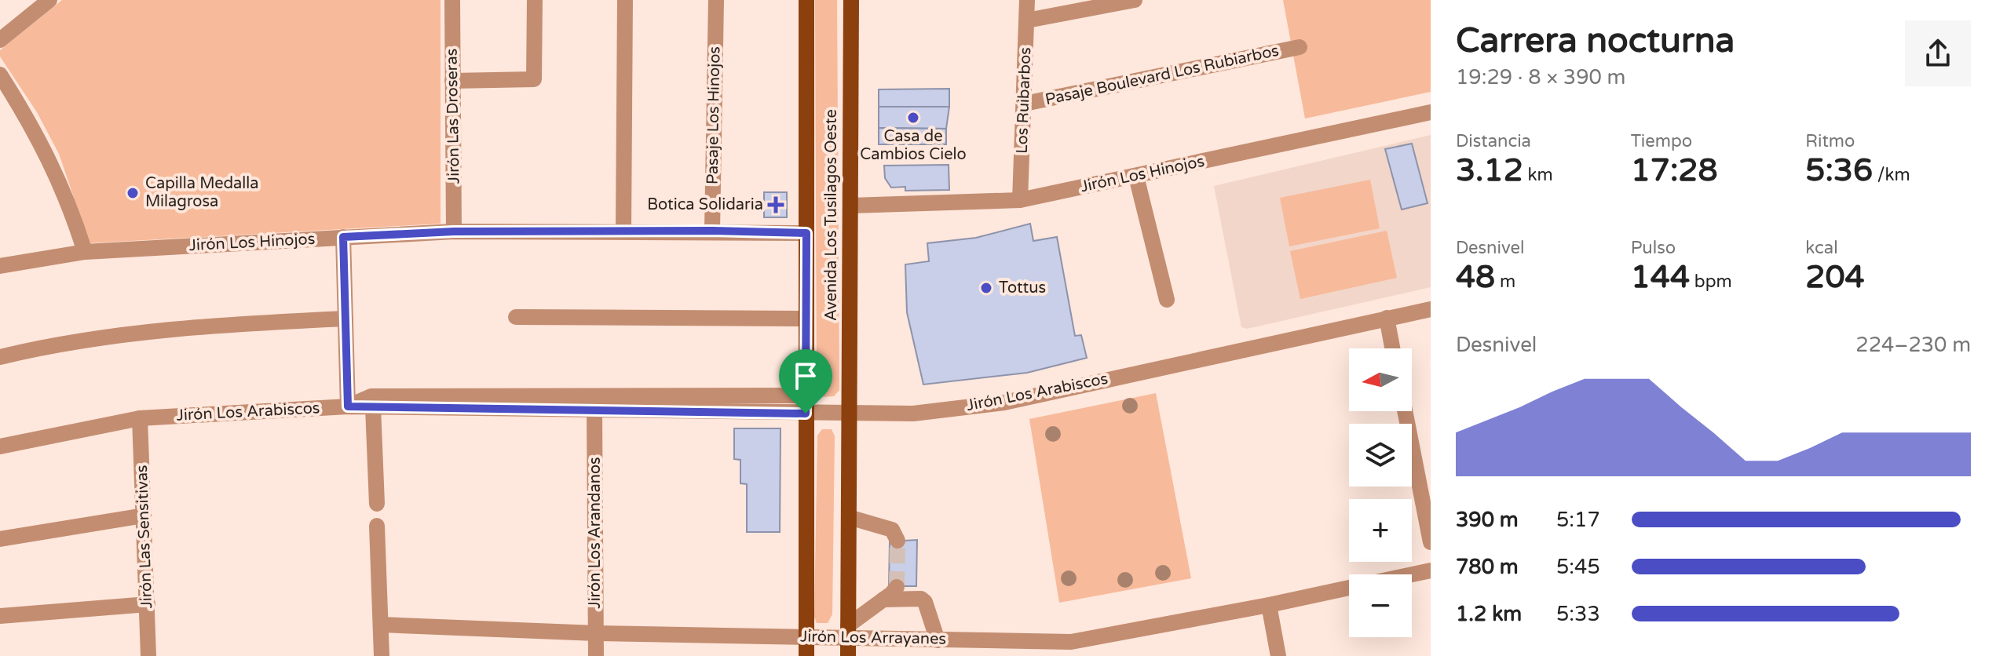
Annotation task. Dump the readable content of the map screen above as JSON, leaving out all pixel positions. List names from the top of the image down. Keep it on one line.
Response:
{"streets":{"main road":["Avenida Los Tusilagos Oeste"],"street":["Pasaje Boulevard Los Rubiarbos","Los Ruibarbos","Pasaje Los Hinojos","Jirón Las Droseras","Jirón Los Hinojos","Jirón Los Arabiscos","Jirón Los Arandanos","Jirón Las Sensitivas","Jirón Los Arrayanes"]},"crossings":[["Pasaje Boulevard Los Rubiarbos","Los Ruibarbos"],["Los Ruibarbos","Jirón Los Hinojos"],["Pasaje Los Hinojos","Jirón Los Hinojos"],["Jirón Las Droseras","Jirón Los Hinojos"],["Jirón Los Hinojos","Avenida Los Tusilagos Oeste"],["Avenida Los Tusilagos Oeste","Jirón Los Arabiscos"],["Avenida Los Tusilagos Oeste","Jirón Los Arrayanes"],["Jirón Los Arabiscos","Jirón Los Arandanos"],["Jirón Los Arabiscos","Jirón Las Sensitivas"],["Jirón Los Arandanos","Jirón Los Arrayanes"]],"places":{"other":["Casa de Cambios Cielo","Capilla Medalla Milagrosa","Tottus"],"health":["Botica Solidaria"]},"north":"left","page":{"heading":["Carrera nocturna","19:29 · 8 × 390 m"],"stats":[["Distancia","3.12 km"],["Tiempo","17:28"],["Ritmo","5:36 /km"],["Desnivel","48 m"],["Pulso","144 bpm"],["kcal","204"]],"chart":["Desnivel","224–230 m"],"map_buttons":["+","−"],"list":[{"name":"390 m","note":"5:17"},{"name":"780 m","note":"5:45"},{"name":"1.2 km","note":"5:33"}]}}
